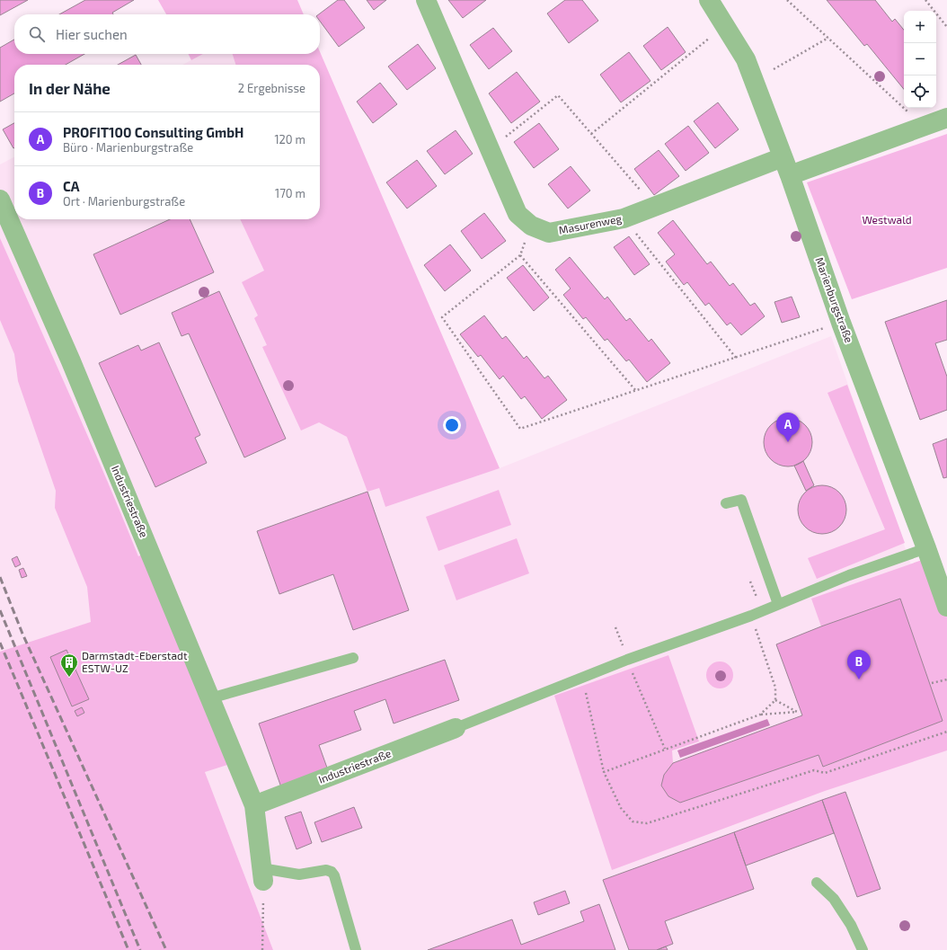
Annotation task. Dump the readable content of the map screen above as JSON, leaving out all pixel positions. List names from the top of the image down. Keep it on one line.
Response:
{"streets":{"street":["Masurenweg","Marienburgstraße","Industriestraße"]},"crossings":[["Masurenweg","Marienburgstraße"]],"parks":["Westwald"],"places":{"building":["Darmstadt-Eberstadt ESTW-UZ"]},"page":{"map_buttons":["+","−"],"search":"Hier suchen","heading":["In der Nähe","2 Ergebnisse"],"list":[{"mark":"A","name":"PROFIT100 Consulting GmbH","note":"Büro · Marienburgstraße","value":"120 m"},{"mark":"B","name":"CA","note":"Ort · Marienburgstraße","value":"170 m"}],"pins":["A","B"]}}
